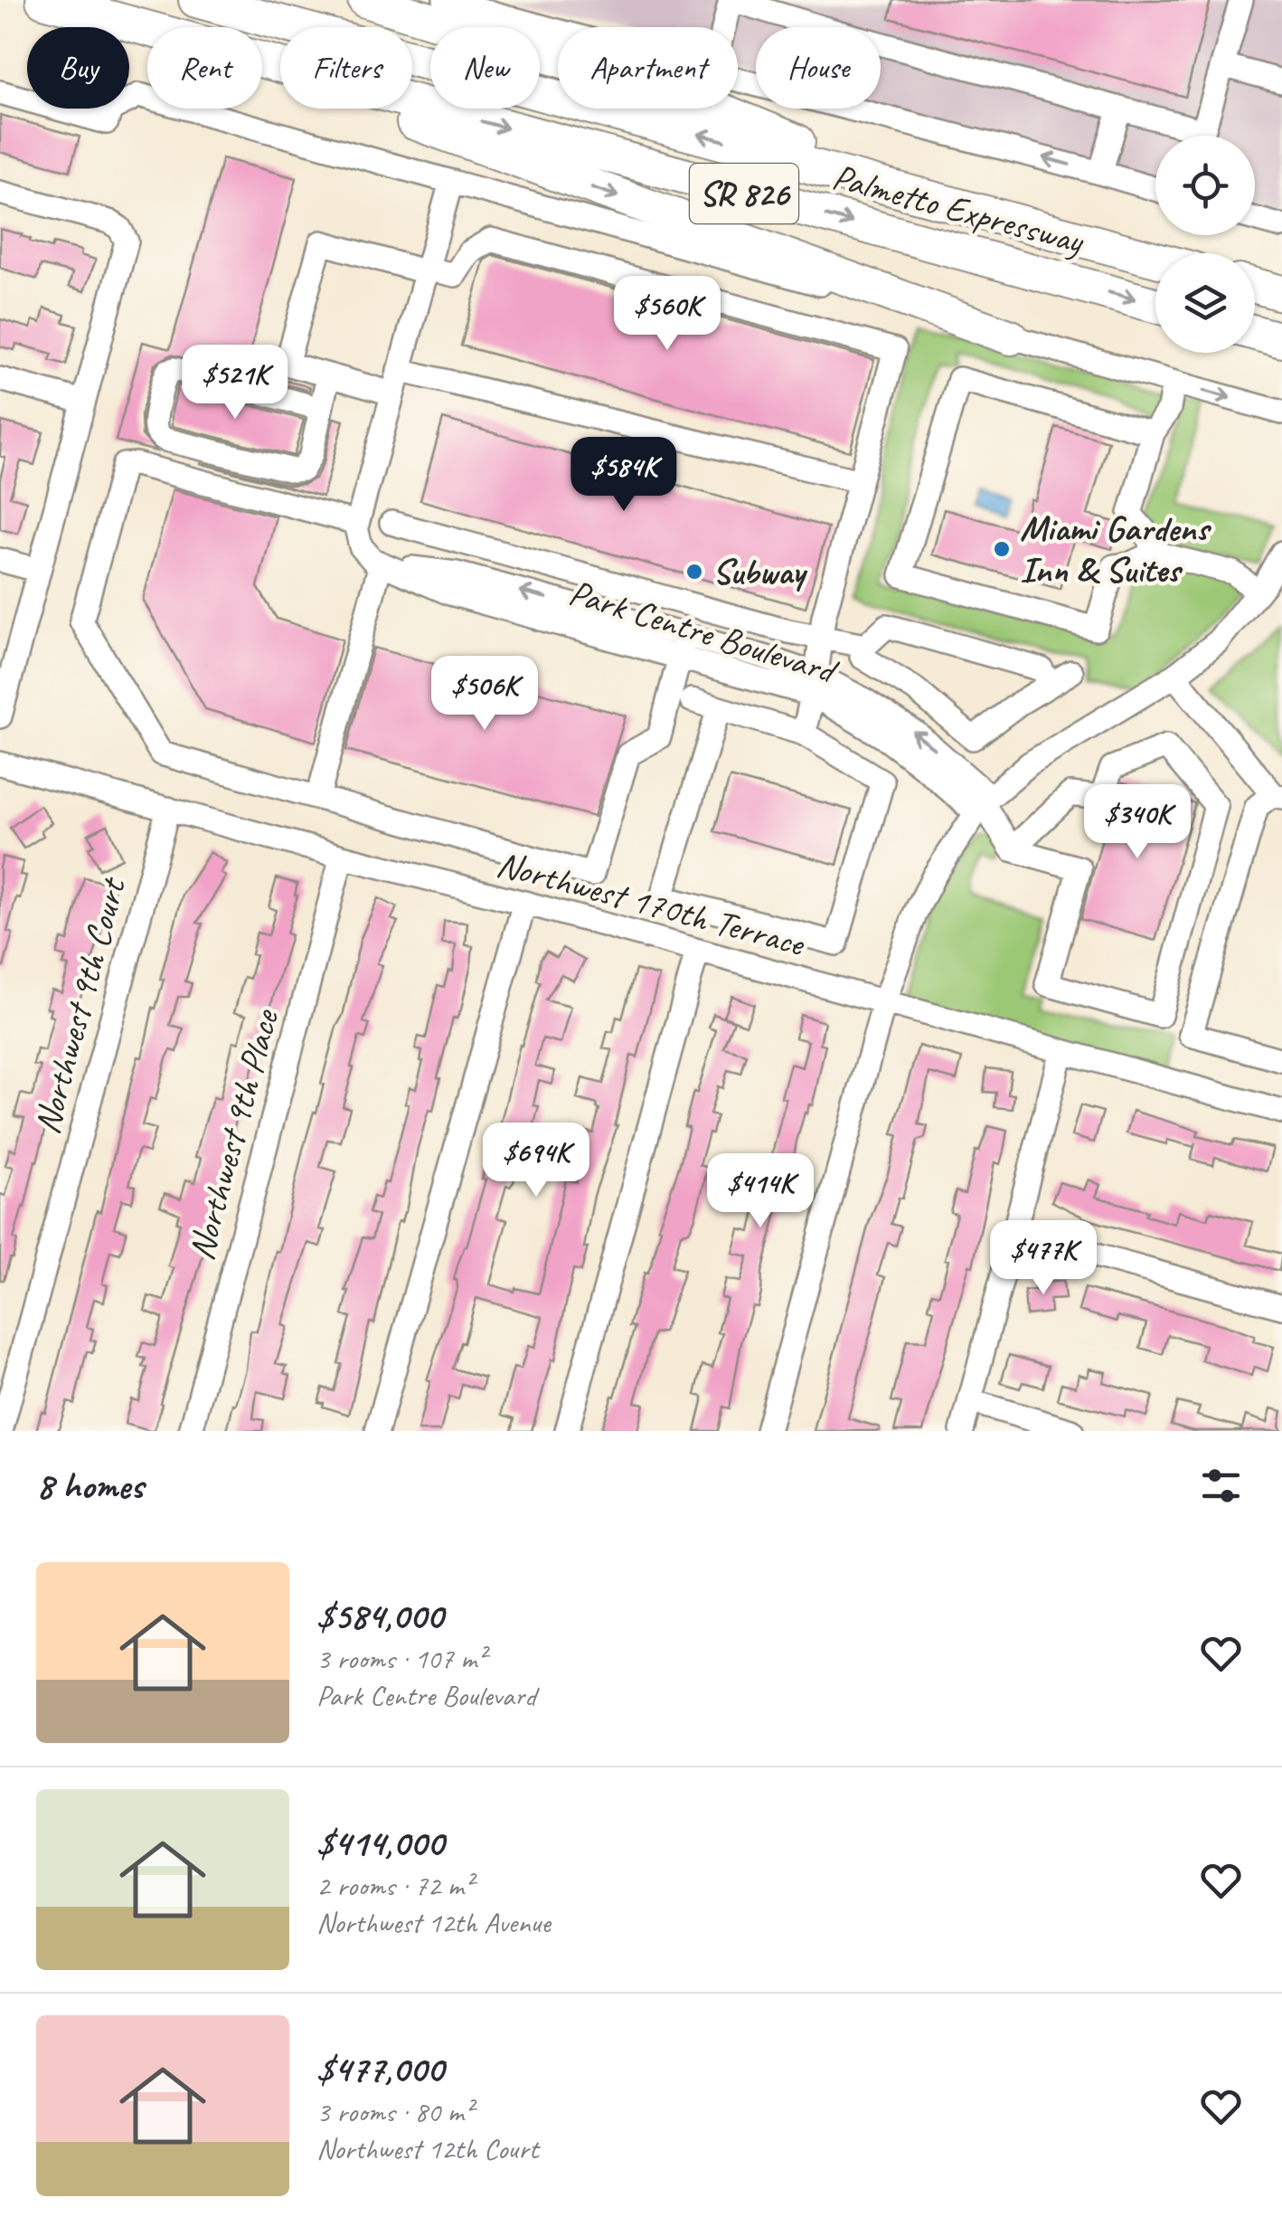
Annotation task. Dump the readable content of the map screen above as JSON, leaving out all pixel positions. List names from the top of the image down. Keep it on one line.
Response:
{"streets":{"highway":["SR 826","Palmetto Expressway"],"street":["Park Centre Boulevard","Northwest 170th Terrace","Northwest 9th Court","Northwest 9th Place"]},"crossings":[["Northwest 170th Terrace","Northwest 9th Court"],["Northwest 170th Terrace","Northwest 9th Place"]],"places":["Miami Gardens Inn & Suites","Subway"],"page":{"chip":["Buy","Rent","Filters","New","Apartment","House"],"price":["$560K","$521K","$584K","$506K","$340K","$694K","$414K","$477K"],"heading":"8 homes","list":[{"name":"$584,000","note":"3 rooms · 107 m² · Park Centre Boulevard"},{"name":"$414,000","note":"2 rooms · 72 m² · Northwest 12th Avenue"},{"name":"$477,000","note":"3 rooms · 80 m² · Northwest 12th Court"}]}}
